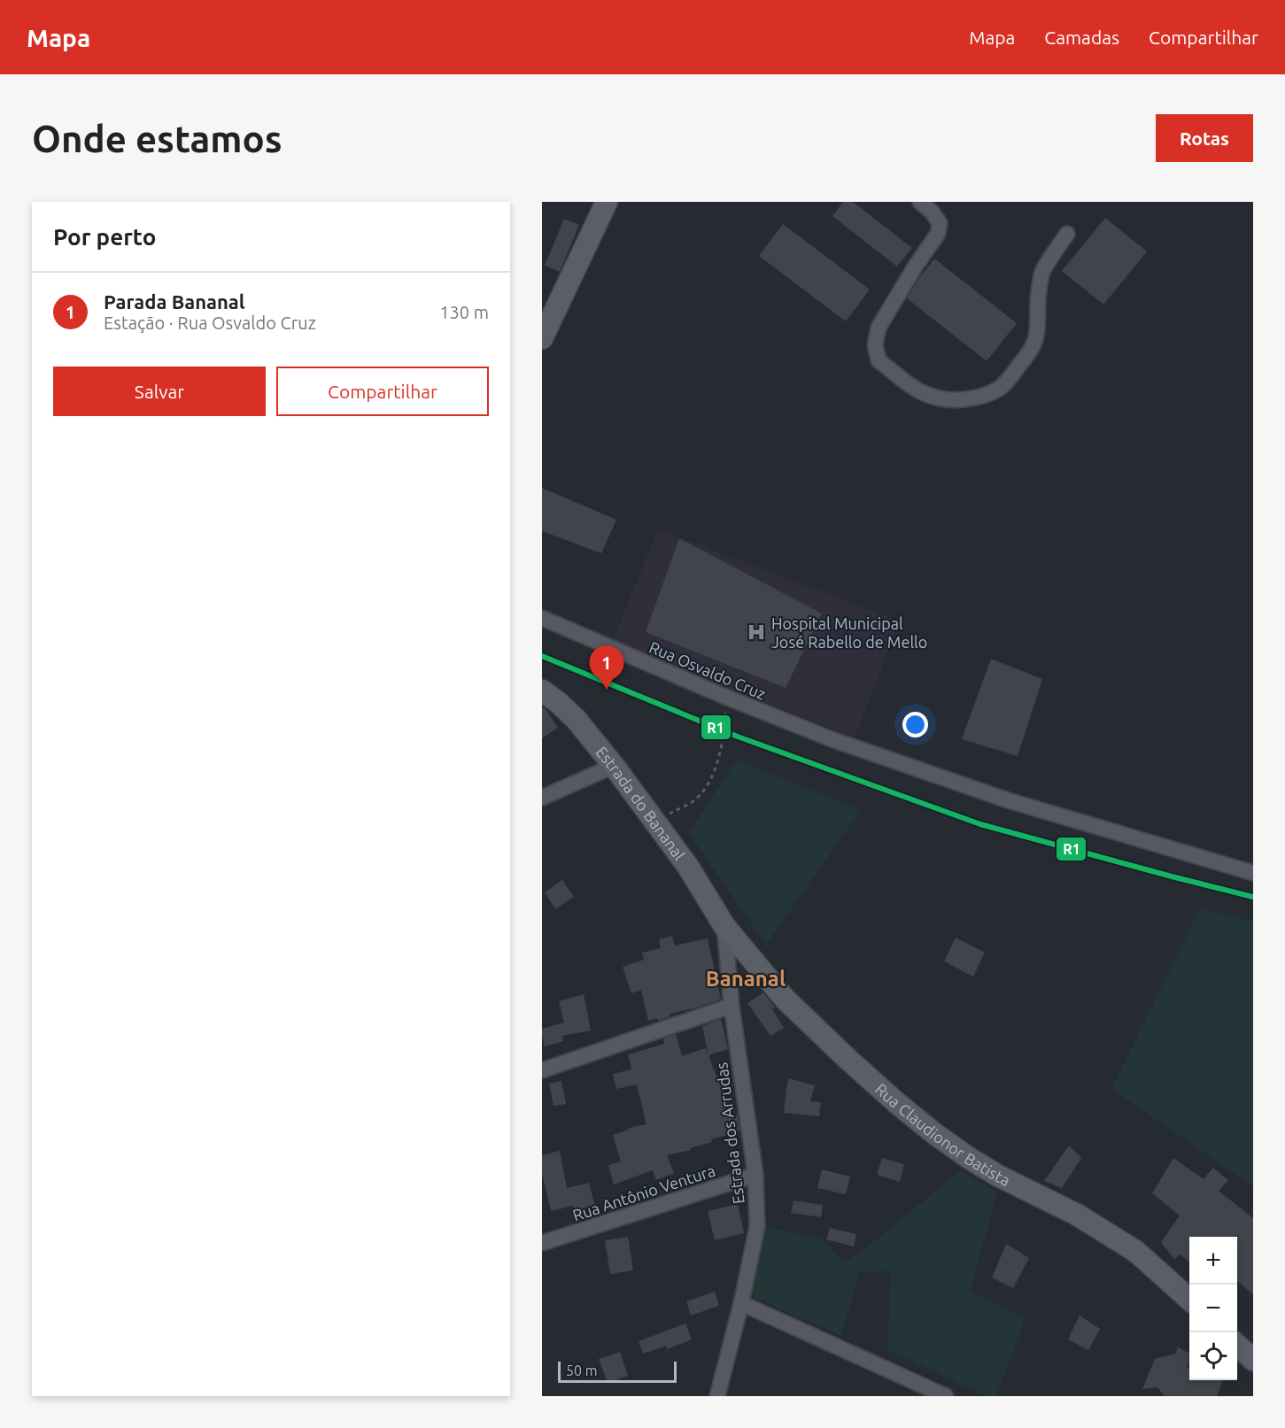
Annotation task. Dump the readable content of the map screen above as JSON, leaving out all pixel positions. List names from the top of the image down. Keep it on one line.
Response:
{"streets":{"main road":["Estrada do Bananal","Rua Claudionor Batista"],"street":["Rua Osvaldo Cruz","Estrada dos Arrudas","Rua Antônio Ventura"]},"crossings":[["Estrada do Bananal","Estrada dos Arrudas"],["Estrada do Bananal","Rua Claudionor Batista"],["Estrada dos Arrudas","Rua Claudionor Batista"],["Estrada dos Arrudas","Rua Antônio Ventura"]],"districts":["Bananal"],"places":{"hospital":["Hospital Municipal José Rabello de Mello"]},"lines":["transit line R1"],"scale_bar":"50 m","page":{"header":"Mapa","nav":["Mapa","Camadas","Compartilhar"],"buttons":["Rotas",["Salvar","Compartilhar"]],"title":"Onde estamos","heading":"Por perto","list":[{"mark":"1","name":"Parada Bananal","note":"Estação · Rua Osvaldo Cruz","value":"130 m"}],"pins":"1","map_buttons":["+","−"],"scale":"50 m"}}
